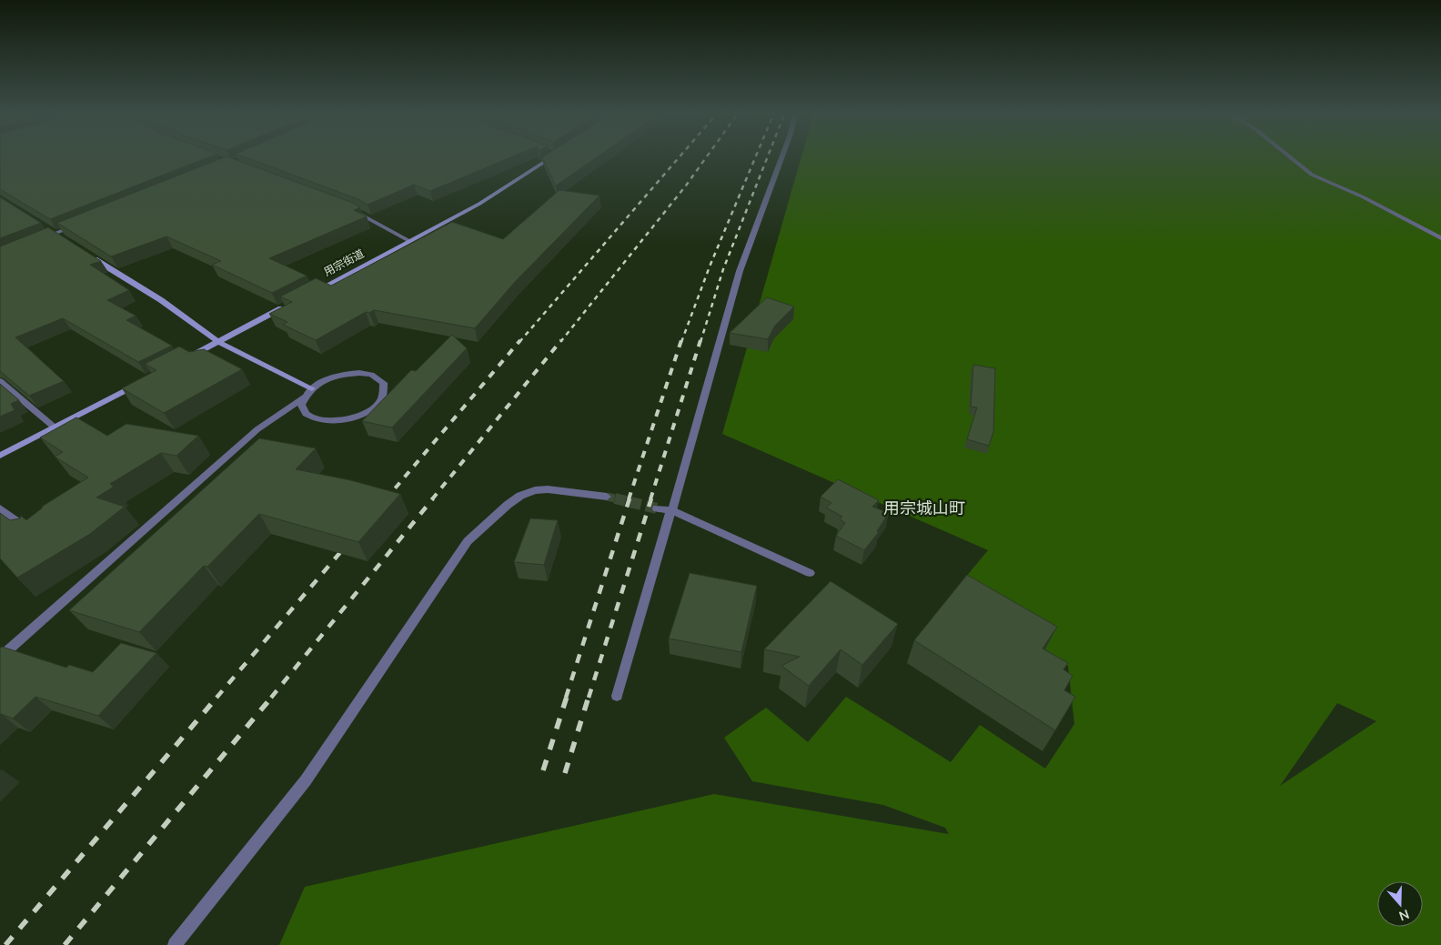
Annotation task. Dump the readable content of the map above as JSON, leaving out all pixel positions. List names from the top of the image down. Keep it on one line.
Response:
{"streets":{"main road":["用宗街道"]},"districts":["用宗城山町"],"north":"bottom"}
